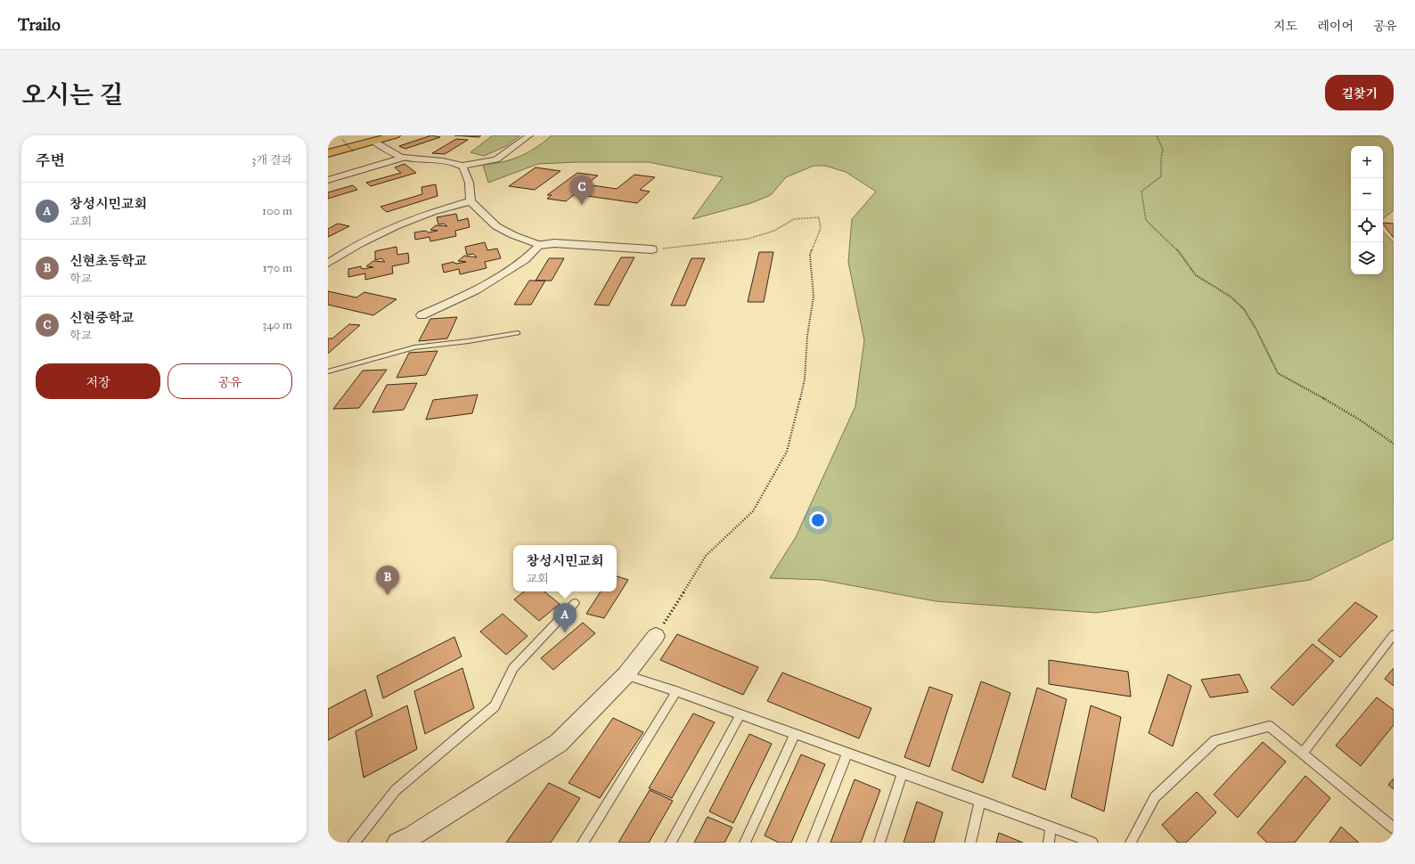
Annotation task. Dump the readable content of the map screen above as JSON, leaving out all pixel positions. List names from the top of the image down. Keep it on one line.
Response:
{"page":{"header":"Trailo","nav":["지도","레이어","공유"],"title":"오시는 길","buttons":["길찾기",["저장","공유"]],"heading":["주변","3개 결과"],"map_buttons":["+","−"],"pins":["C","B","A"],"list":[{"mark":"A","name":"창성시민교회","note":"교회","value":"100 m"},{"mark":"B","name":"신현초등학교","note":"학교","value":"170 m"},{"mark":"C","name":"신현중학교","note":"학교","value":"340 m"}],"popup":["창성시민교회","교회"]}}
